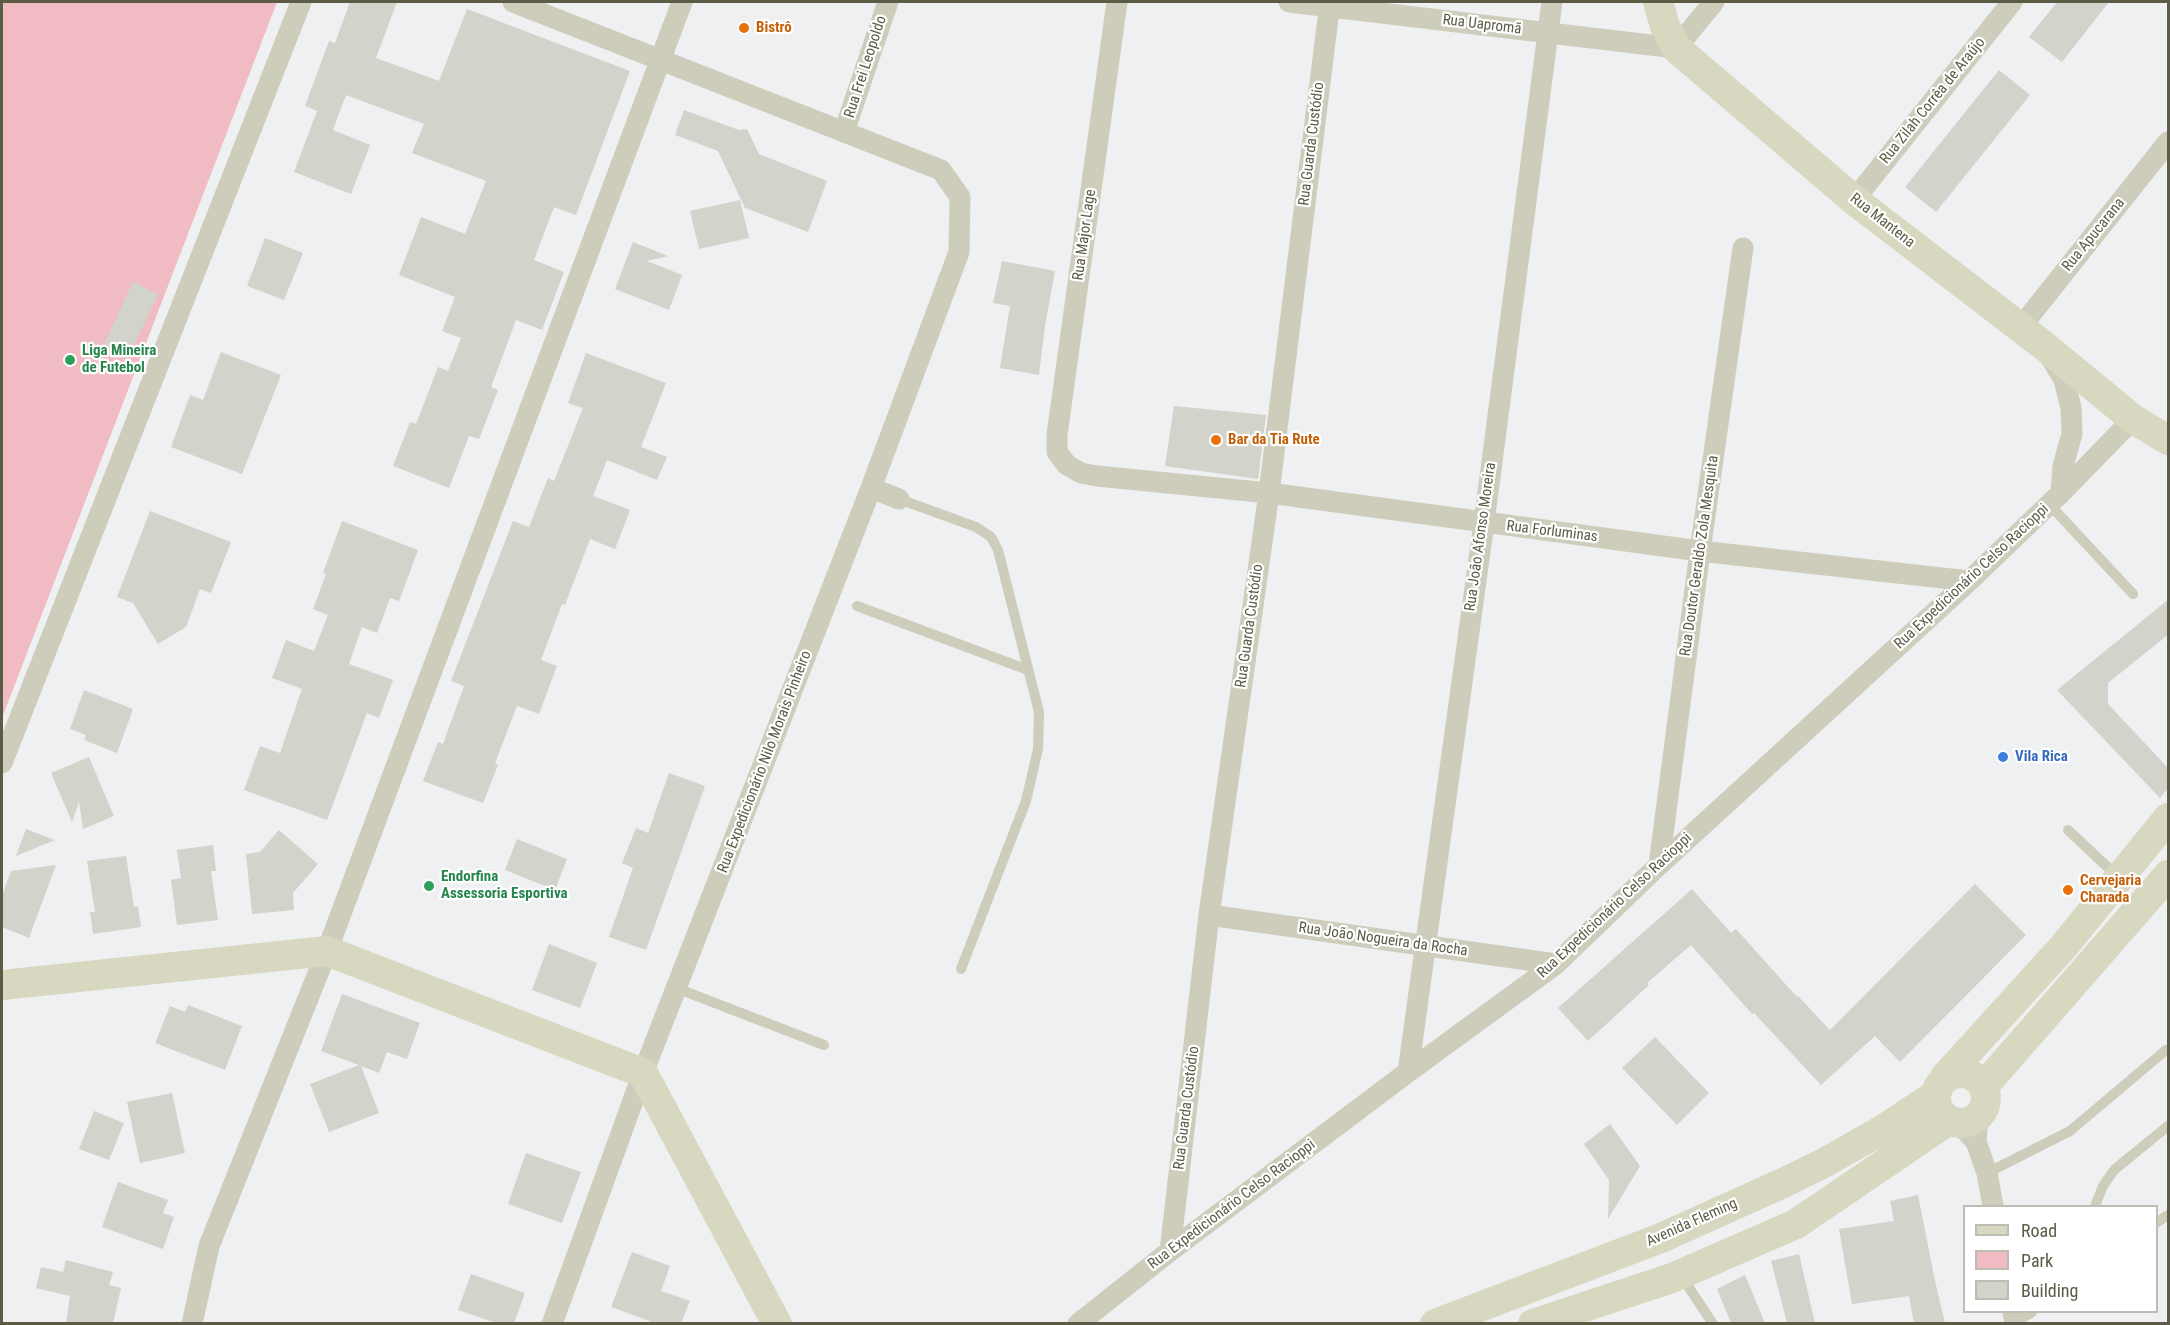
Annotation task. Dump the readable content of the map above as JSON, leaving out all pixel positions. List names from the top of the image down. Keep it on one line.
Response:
{"streets":{"street":["Rua Uapromã","Rua Frei Leopoldo","Rua Zilah Corrêa de Araújo","Rua Guarda Custódio","Rua Mantena","Rua Major Lage","Rua Apucarana","Rua Forluminas","Rua João Afonso Moreira","Rua Doutor Geraldo Zola Mesquita","Rua Expedicionário Celso Racioppi","Rua Expedicionário Nilo Morais Pinheiro","Rua João Nogueira da Rocha","Avenida Fleming"]},"crossings":[["Rua Uapromã","Rua Guarda Custódio"],["Rua Uapromã","Rua Mantena"],["Rua Uapromã","Rua João Afonso Moreira"],["Rua Frei Leopoldo","Rua Expedicionário Nilo Morais Pinheiro"],["Rua Zilah Corrêa de Araújo","Rua Mantena"],["Rua Guarda Custódio","Rua Forluminas"],["Rua Guarda Custódio","Rua Expedicionário Celso Racioppi"],["Rua Guarda Custódio","Rua João Nogueira da Rocha"],["Rua Mantena","Rua Apucarana"],["Rua Mantena","Rua Expedicionário Celso Racioppi"],["Rua Major Lage","Rua Forluminas"],["Rua Apucarana","Rua Expedicionário Celso Racioppi"],["Rua Forluminas","Rua João Afonso Moreira"],["Rua Forluminas","Rua Doutor Geraldo Zola Mesquita"],["Rua Forluminas","Rua Expedicionário Celso Racioppi"],["Rua João Afonso Moreira","Rua Expedicionário Celso Racioppi"],["Rua João Afonso Moreira","Rua João Nogueira da Rocha"],["Rua Doutor Geraldo Zola Mesquita","Rua Expedicionário Celso Racioppi"],["Rua Expedicionário Celso Racioppi","Rua João Nogueira da Rocha"]],"places":["Bistrô","Liga Mineira de Futebol","Bar da Tia Rute","Vila Rica","Endorfina Assessoria Esportiva","Cervejaria Charada"],"legend":["Road","Park","Building"]}
